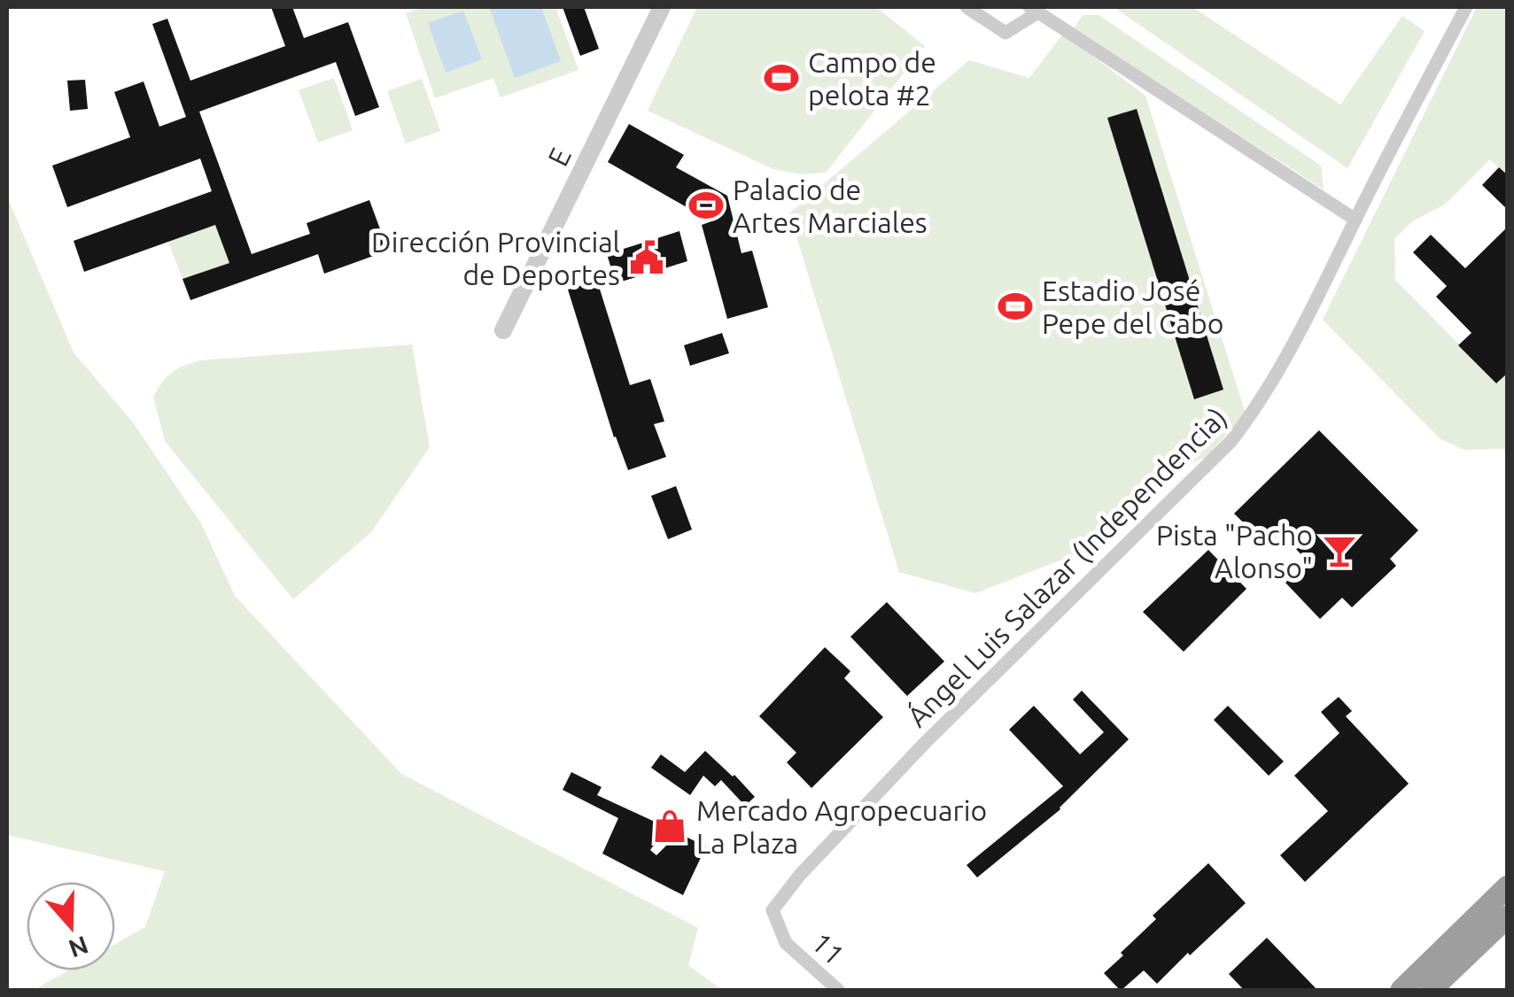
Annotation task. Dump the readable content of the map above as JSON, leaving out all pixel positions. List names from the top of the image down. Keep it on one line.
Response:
{"streets":{"street":["E","Ángel Luis Salazar (Independencia)","11"]},"crossings":[["Ángel Luis Salazar (Independencia)","11"]],"places":{"sports":["Campo de pelota #2","Palacio de Artes Marciales","Estadio José Pepe del Cabo"],"public building":["Dirección Provincial de Deportes"],"bar":["Pista \"Pacho Alonso\""],"shop":["Mercado Agropecuario La Plaza"]},"north":"bottom"}
